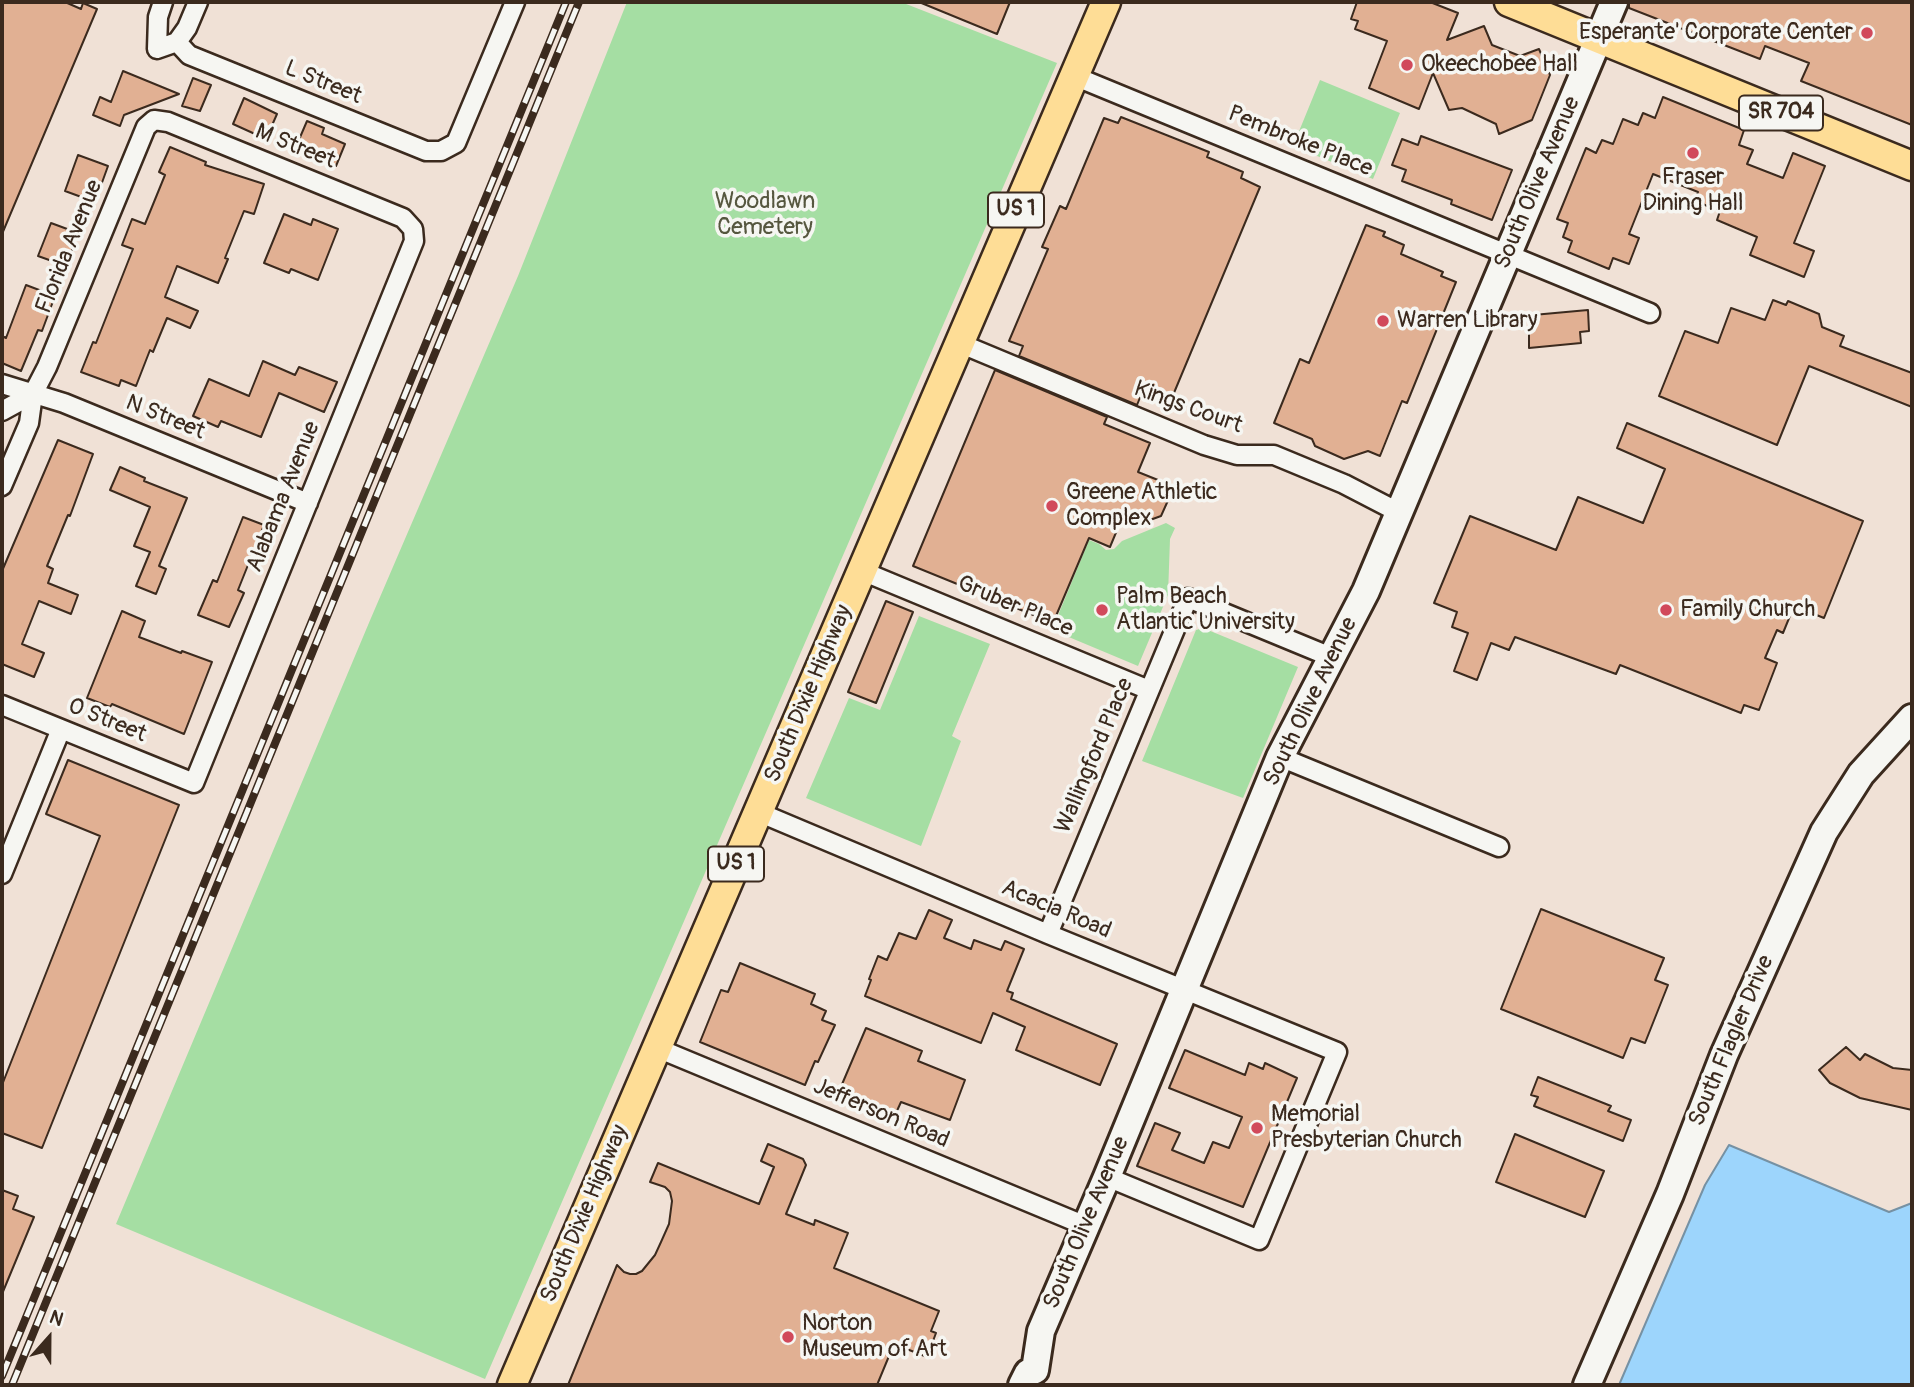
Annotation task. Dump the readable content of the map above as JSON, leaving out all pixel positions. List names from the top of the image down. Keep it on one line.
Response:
{"streets":{"main road":["SR 704","US 1","South Dixie Highway"],"street":["L Street","Pembroke Place","M Street","South Olive Avenue","Florida Avenue","Kings Court","N Street","Alabama Avenue","Gruber Place","O Street","Wallingford Place","Acacia Road","South Flagler Drive","Jefferson Road"]},"crossings":[["SR 704","South Olive Avenue"],["Pembroke Place","South Olive Avenue"],["Pembroke Place","South Dixie Highway"],["M Street","Florida Avenue"],["M Street","Alabama Avenue"],["South Olive Avenue","Kings Court"],["South Olive Avenue","Wallingford Place"],["South Olive Avenue","Acacia Road"],["South Olive Avenue","Jefferson Road"],["Florida Avenue","N Street"],["Kings Court","South Dixie Highway"],["N Street","Alabama Avenue"],["Alabama Avenue","O Street"],["Gruber Place","South Dixie Highway"],["Gruber Place","Wallingford Place"],["South Dixie Highway","Acacia Road"],["South Dixie Highway","Jefferson Road"],["Wallingford Place","Acacia Road"]],"parks":["Woodlawn Cemetery"],"places":["Esperante' Corporate Center","Okeechobee Hall","Fraser Dining Hall","Warren Library","Greene Athletic Complex","Palm Beach Atlantic University","Family Church","Memorial Presbyterian Church","Norton Museum of Art"],"north":"top"}
